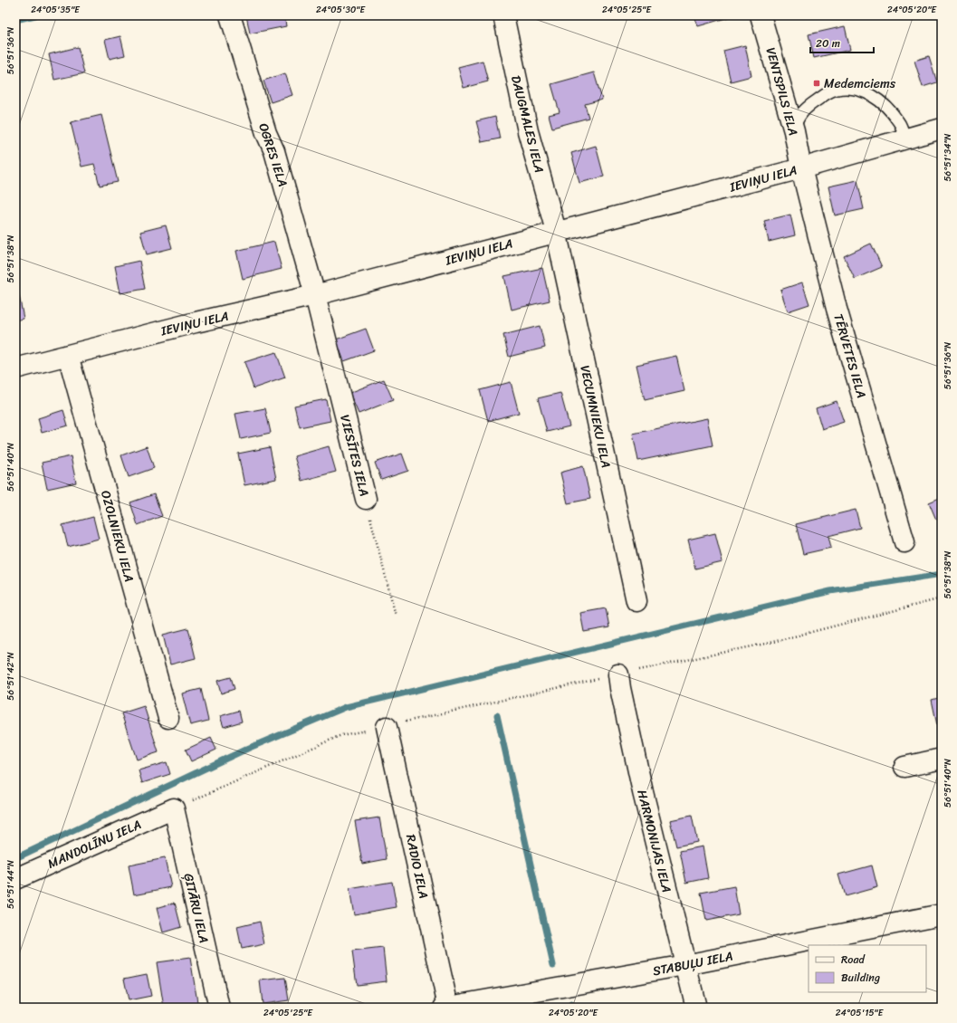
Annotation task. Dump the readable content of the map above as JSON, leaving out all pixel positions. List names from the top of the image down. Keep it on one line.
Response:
{"streets":{"street":["VENTSPILS IELA","DAUGMALES IELA","OGRES IELA","IEVIŅU IELA","TĒRVETES IELA","VECUMNIEKU IELA","VIESĪTES IELA","OZOLNIEKU IELA","HARMONIJAS IELA","MANDOLĪNU IELA","RADIO IELA","ĢITĀRU IELA","STABUĻU IELA"]},"crossings":[["VENTSPILS IELA","IEVIŅU IELA"],["VENTSPILS IELA","TĒRVETES IELA"],["DAUGMALES IELA","IEVIŅU IELA"],["DAUGMALES IELA","VECUMNIEKU IELA"],["OGRES IELA","IEVIŅU IELA"],["OGRES IELA","VIESĪTES IELA"],["IEVIŅU IELA","TĒRVETES IELA"],["IEVIŅU IELA","VECUMNIEKU IELA"],["IEVIŅU IELA","VIESĪTES IELA"],["IEVIŅU IELA","OZOLNIEKU IELA"],["HARMONIJAS IELA","STABUĻU IELA"],["MANDOLĪNU IELA","ĢITĀRU IELA"],["RADIO IELA","STABUĻU IELA"]],"places":{"transit":["Medemciems"]},"legend":["Road","Building"],"scale_bar":"20 m","coordinates":["24°05'35\"E","24°05'30\"E","24°05'25\"E","24°05'20\"E","56°51'36\"N","56°51'34\"N","56°51'38\"N","56°51'40\"N","56°51'42\"N","56°51'44\"N","24°05'15\"E"]}
